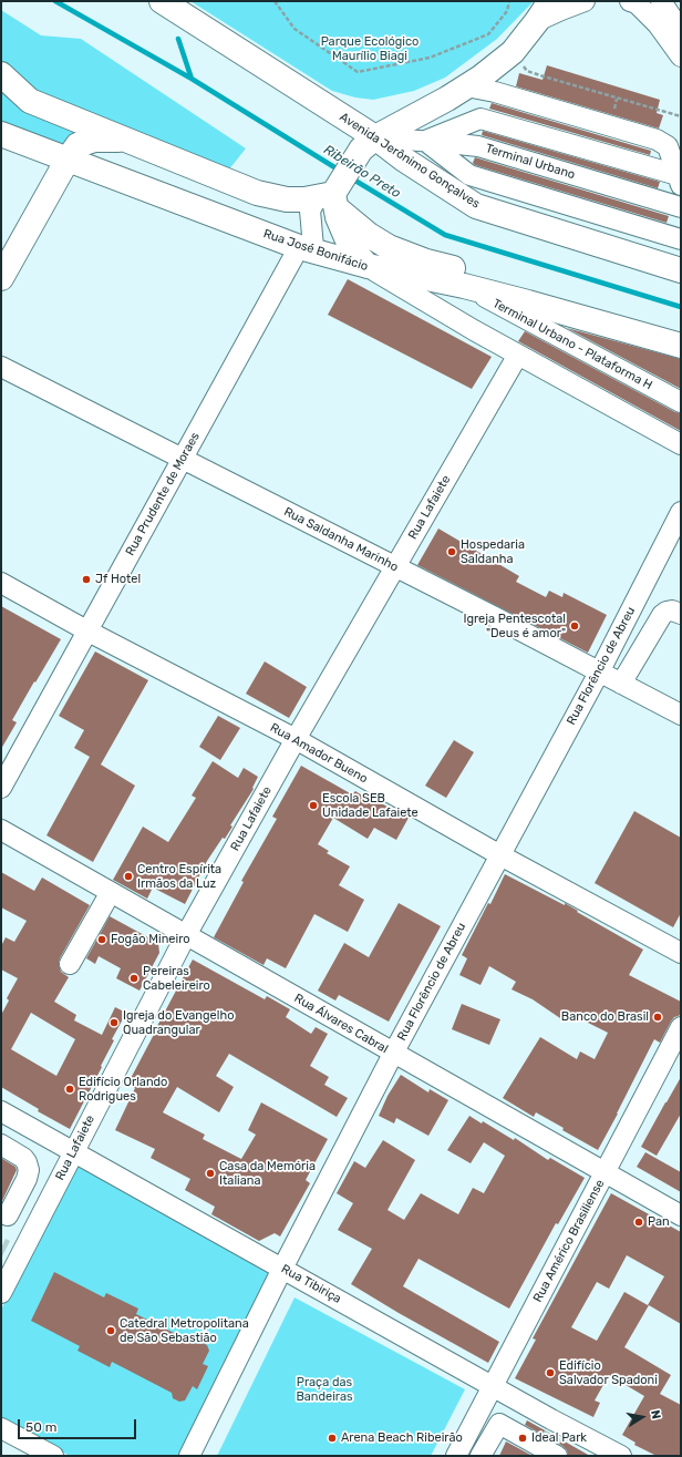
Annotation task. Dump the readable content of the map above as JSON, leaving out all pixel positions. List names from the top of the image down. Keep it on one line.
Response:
{"streets":{"main road":["Avenida Jerônimo Gonçalves","Rua José Bonifácio"],"street":["Terminal Urbano","Terminal Urbano - Plataforma H","Rua Prudente de Moraes","Rua Lafaiete","Rua Saldanha Marinho","Rua Florêncio de Abreu","Rua Amador Bueno","Rua Álvares Cabral","Rua Américo Brasiliense","Rua Tibiriça"]},"crossings":[["Avenida Jerônimo Gonçalves","Terminal Urbano"],["Rua José Bonifácio","Rua Prudente de Moraes"],["Rua José Bonifácio","Rua Lafaiete"],["Rua Prudente de Moraes","Rua Saldanha Marinho"],["Rua Prudente de Moraes","Rua Amador Bueno"],["Rua Lafaiete","Rua Saldanha Marinho"],["Rua Lafaiete","Rua Amador Bueno"],["Rua Lafaiete","Rua Álvares Cabral"],["Rua Lafaiete","Rua Tibiriça"],["Rua Saldanha Marinho","Rua Florêncio de Abreu"],["Rua Florêncio de Abreu","Rua Amador Bueno"],["Rua Florêncio de Abreu","Rua Álvares Cabral"],["Rua Florêncio de Abreu","Rua Tibiriça"],["Rua Álvares Cabral","Rua Américo Brasiliense"],["Rua Américo Brasiliense","Rua Tibiriça"]],"water":["Ribeirão Preto"],"parks":["Parque Ecológico Maurílio Biagi","Praça das Bandeiras"],"places":["Hospedaria Saldanha","Jf Hotel","Igreja Pentescotal \"Deus é amor\"","Escola SEB Unidade Lafaiete","Centro Espírita Irmãos da Luz","Fogão Mineiro","Pereiras Cabeleireiro","Banco do Brasil","Igreja do Evangelho Quadrangular","Edifício Orlando Rodrigues","Casa da Memória Italiana","Pan","Catedral Metropolitana de São Sebastião","Edifício Salvador Spadoni","Arena Beach Ribeirão","Ideal Park"],"scale_bar":"50 m","north":"right"}
